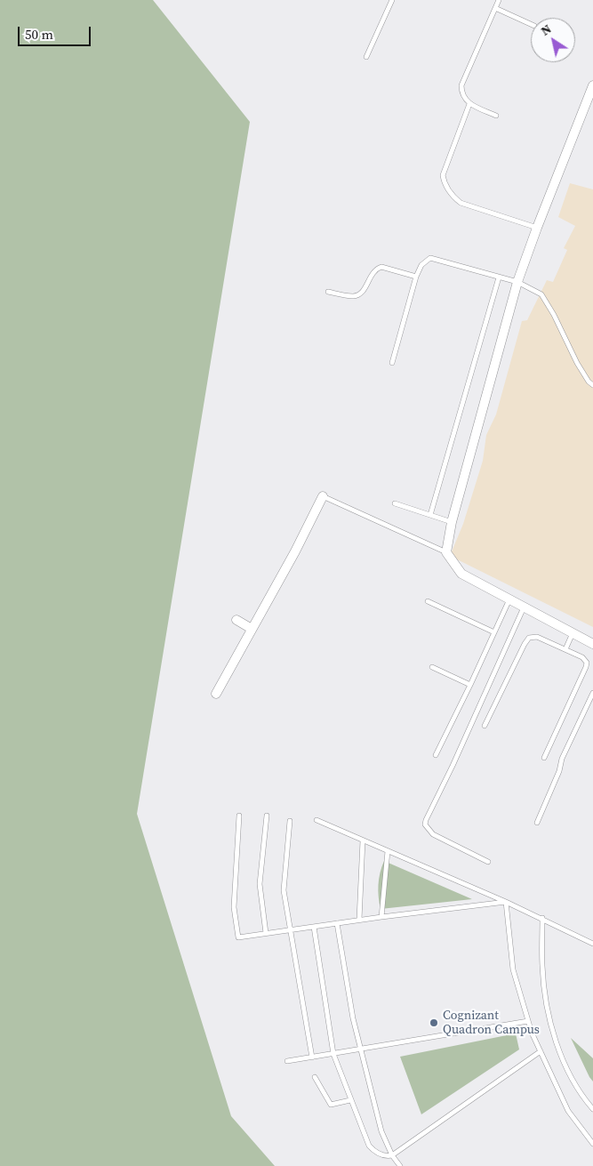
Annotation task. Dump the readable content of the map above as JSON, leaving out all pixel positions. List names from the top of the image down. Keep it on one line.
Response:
{"places":["Cognizant Quadron Campus"],"scale_bar":"50 m","north":"top left"}
